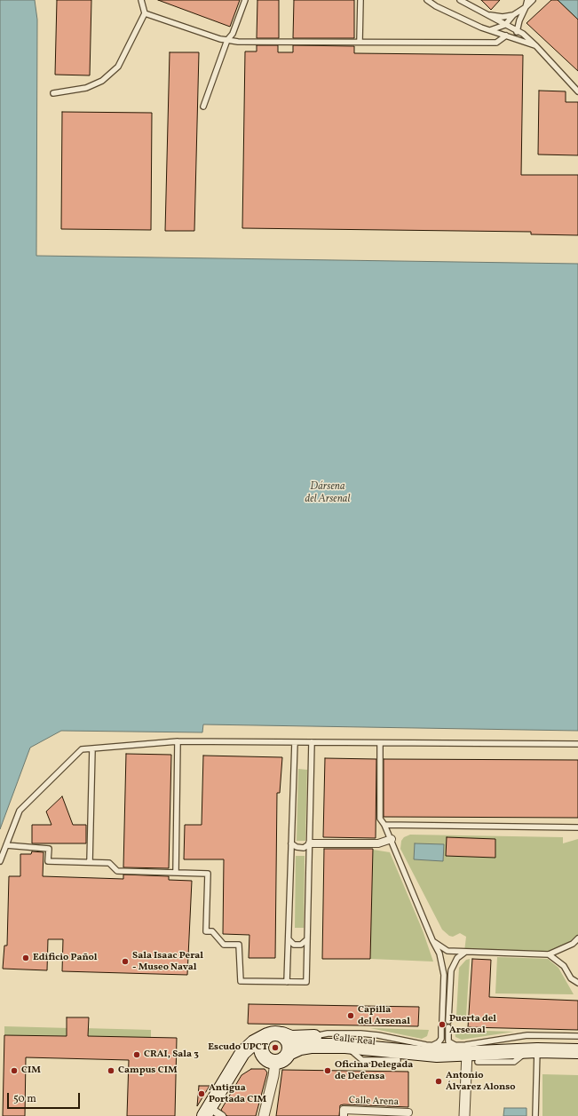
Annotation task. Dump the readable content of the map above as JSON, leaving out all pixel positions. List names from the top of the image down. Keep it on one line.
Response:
{"streets":{"main road":["Calle Real"],"street":["Calle Arena"]},"water":["Dársena del Arsenal"],"places":["Edificio Pañol","Sala Isaac Peral - Museo Naval","Capilla del Arsenal","Puerta del Arsenal","Escudo UPCT","CRAI, Sala 3","CIM","Campus CIM","Oficina Delegada de Defensa","Antonio Álvarez Alonso","Antigua Portada CIM"],"scale_bar":"50 m"}
